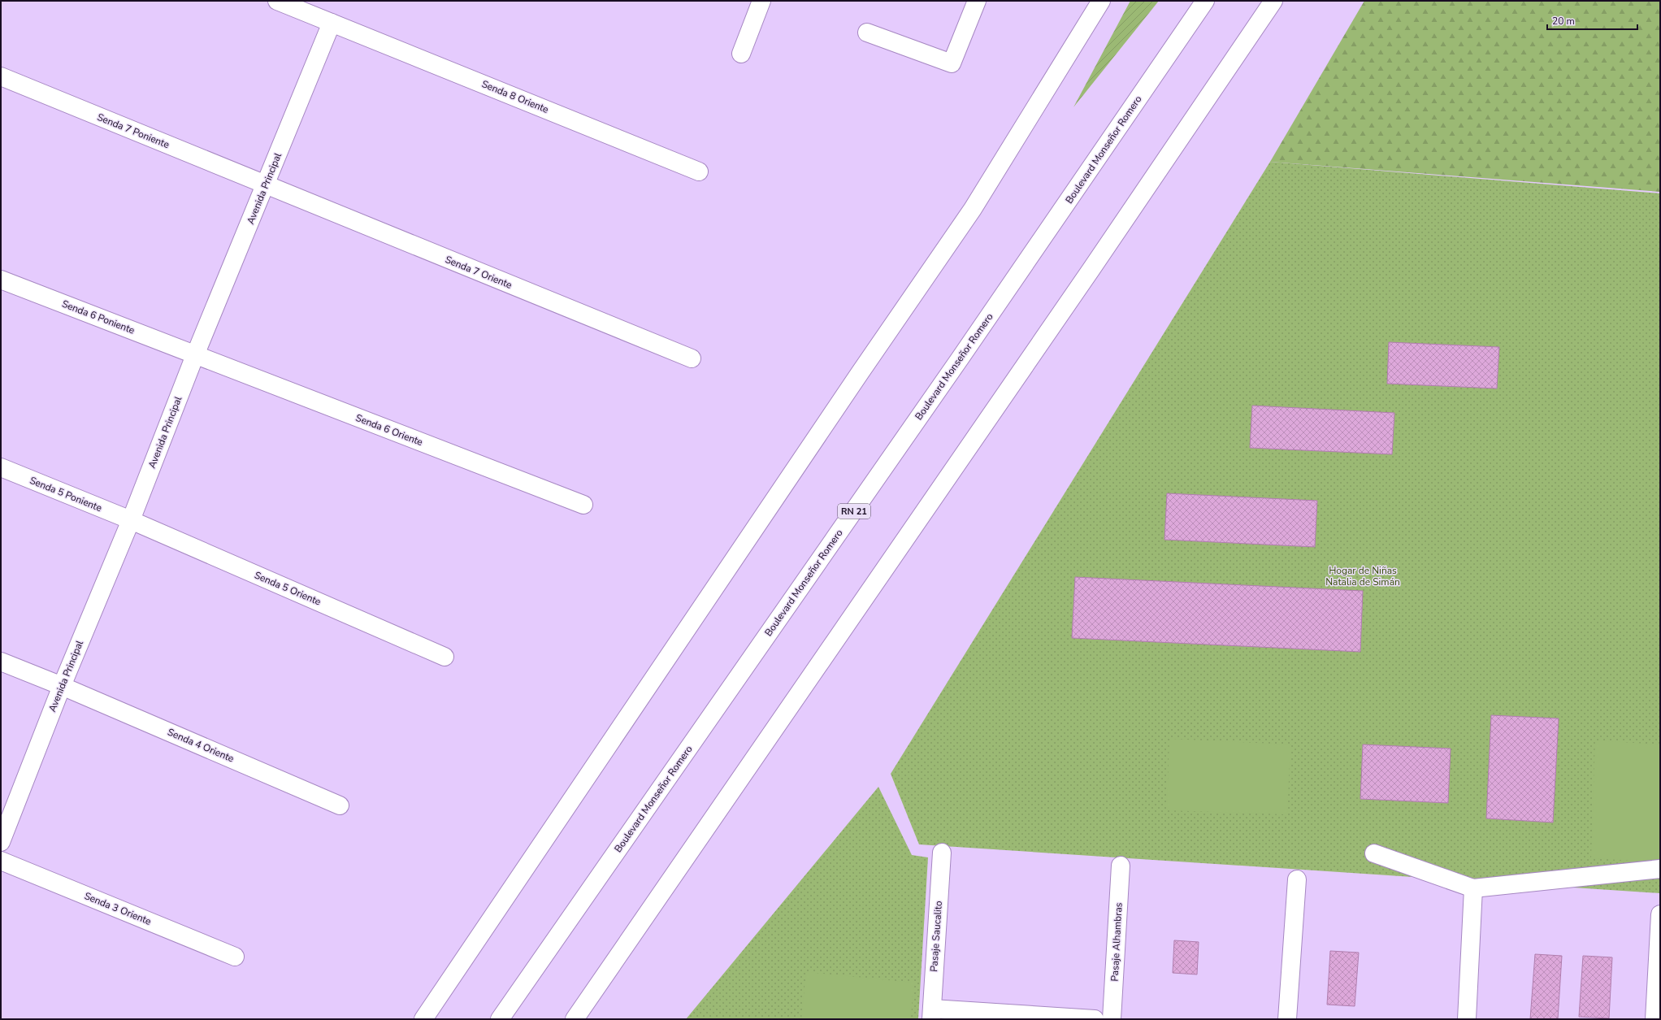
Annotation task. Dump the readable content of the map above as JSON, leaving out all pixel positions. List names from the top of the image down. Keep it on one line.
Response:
{"streets":{"main road":["Senda 8 Oriente","Senda 7 Poniente","Boulevard Monseñor Romero","Avenida Principal","Senda 7 Oriente","Senda 6 Poniente","Senda 6 Oriente","Senda 5 Poniente","RN 21","Senda 5 Oriente","Senda 4 Oriente","Senda 3 Oriente","Pasaje Saucalito","Pasaje Alhambras"]},"crossings":[["Senda 8 Oriente","Avenida Principal"],["Senda 7 Poniente","Avenida Principal"],["Senda 7 Poniente","Senda 7 Oriente"],["Avenida Principal","Senda 7 Oriente"],["Avenida Principal","Senda 6 Poniente"],["Avenida Principal","Senda 6 Oriente"],["Avenida Principal","Senda 5 Poniente"],["Avenida Principal","Senda 5 Oriente"],["Avenida Principal","Senda 4 Oriente"],["Senda 6 Poniente","Senda 6 Oriente"],["Senda 5 Poniente","Senda 5 Oriente"]],"parks":["Hogar de Niñas Natalia de Simán"],"scale_bar":"20 m"}
